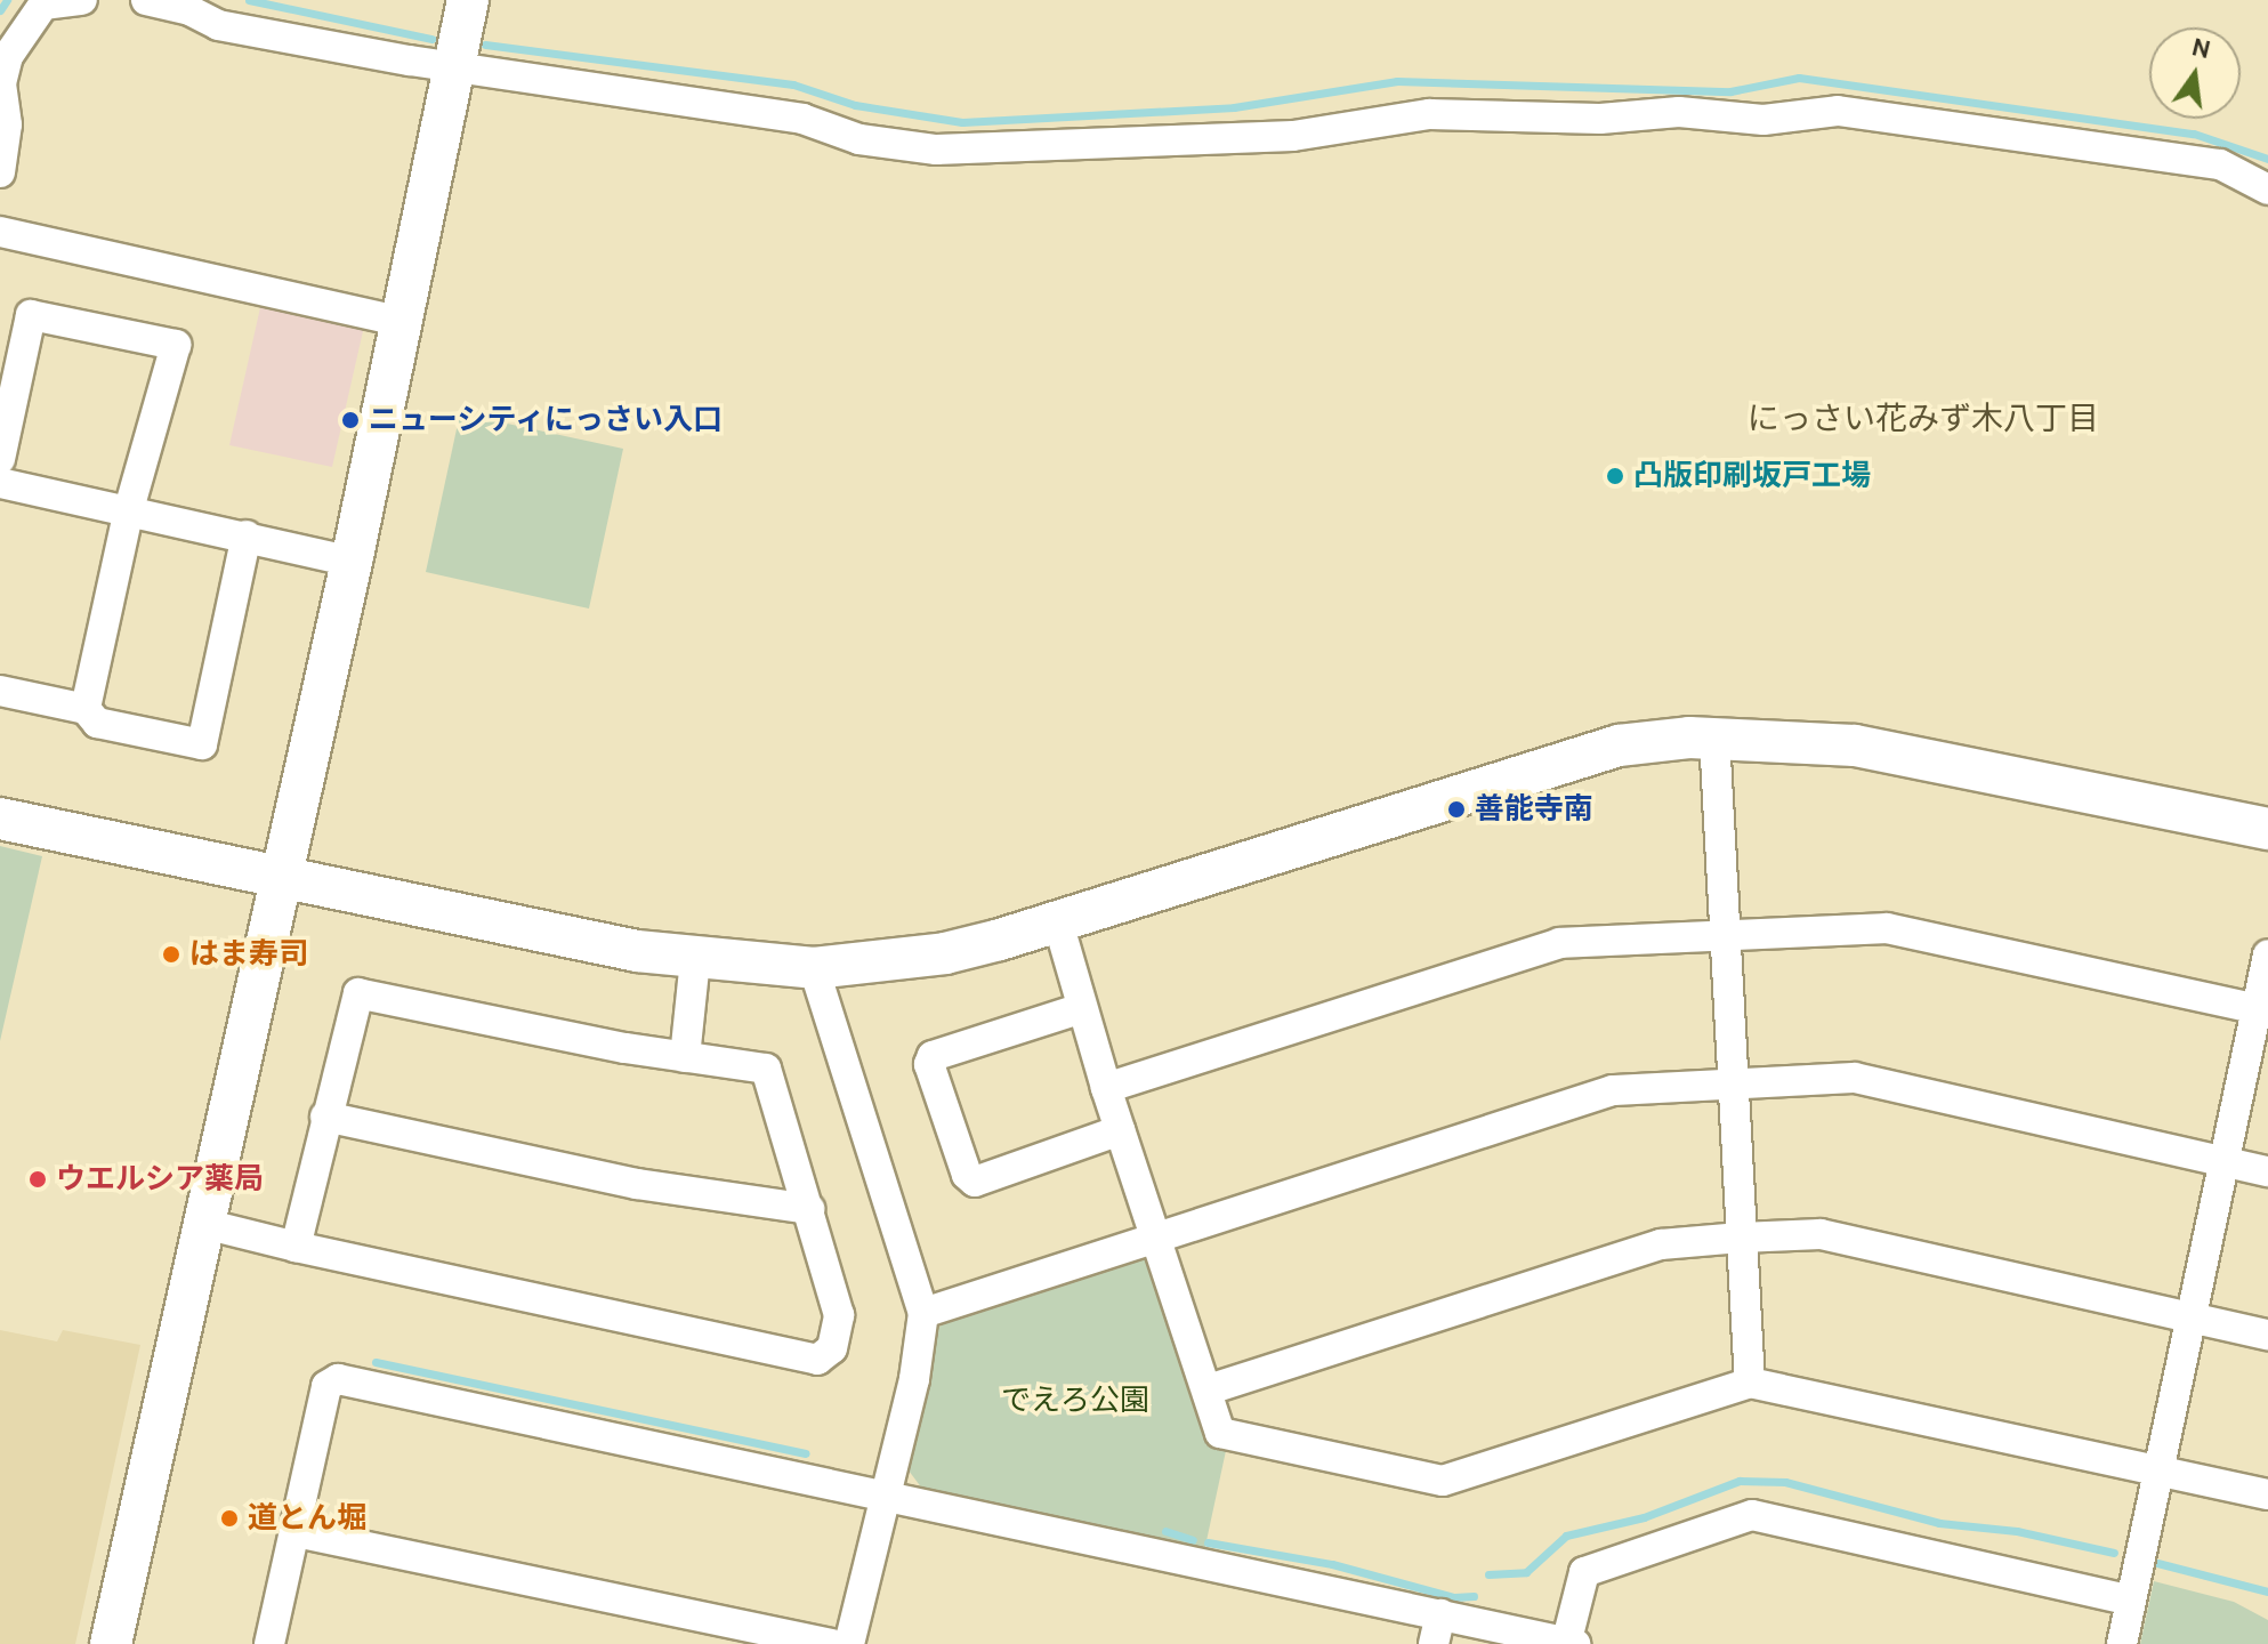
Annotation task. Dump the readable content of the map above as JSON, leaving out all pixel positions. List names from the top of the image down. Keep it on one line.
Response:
{"districts":["にっさい花みず木八丁目"],"parks":["でえろ公園"],"places":["ニューシティにっさい入口","凸版印刷坂戸工場","善能寺南","はま寿司","ウエルシア薬局","道とん堀"],"north":"top"}
